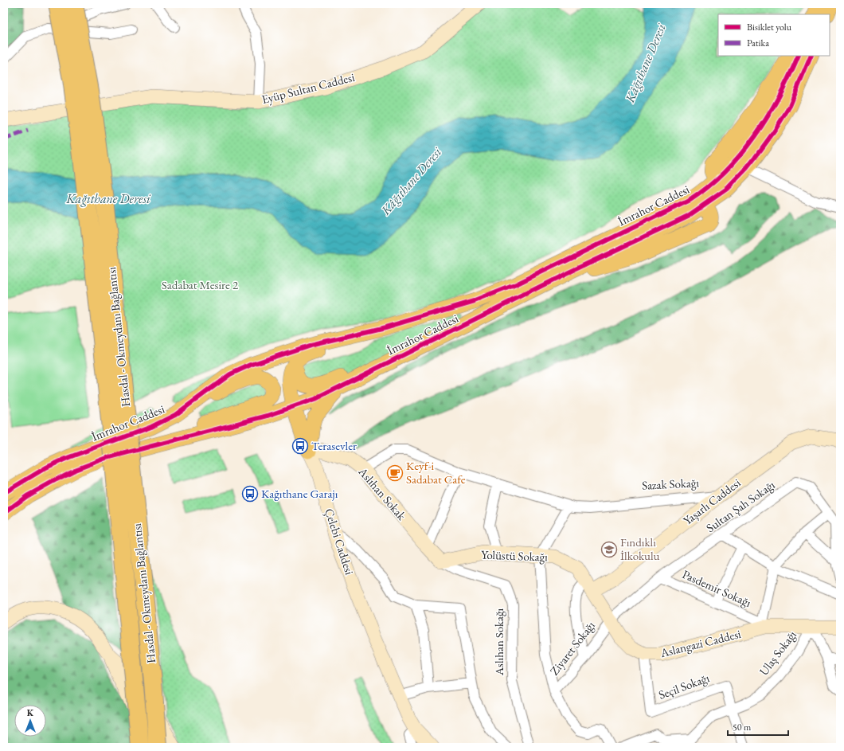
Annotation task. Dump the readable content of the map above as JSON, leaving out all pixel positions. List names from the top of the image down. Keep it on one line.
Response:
{"streets":{"highway":["Hasdal - Okmeydanı Bağlantısı"],"main road":["Eyüp Sultan Caddesi","İmrahor Caddesi","Aslıhan Sokak","Yaşarlı Caddesi","Çelebi Caddesi","Yolüstü Sokağı","Aslangazi Caddesi"],"street":["Sazak Sokağı","Sultan Şah Sokağı","Pasdemir Sokağı","Aslıhan Sokağı","Ziyaret Sokağı","Ulaş Sokağı","Seçil Sokağı"]},"crossings":[["Sazak Sokağı","Aslıhan Sokak"],["Sazak Sokağı","Yaşarlı Caddesi"],["Aslıhan Sokak","Çelebi Caddesi"],["Aslıhan Sokak","Yolüstü Sokağı"],["Aslıhan Sokak","Aslıhan Sokağı"],["Yaşarlı Caddesi","Yolüstü Sokağı"],["Yaşarlı Caddesi","Aslangazi Caddesi"],["Sultan Şah Sokağı","Pasdemir Sokağı"],["Sultan Şah Sokağı","Aslangazi Caddesi"],["Sultan Şah Sokağı","Ziyaret Sokağı"],["Yolüstü Sokağı","Aslıhan Sokağı"],["Yolüstü Sokağı","Aslangazi Caddesi"],["Pasdemir Sokağı","Aslangazi Caddesi"],["Aslangazi Caddesi","Ziyaret Sokağı"],["Aslangazi Caddesi","Ulaş Sokağı"],["Aslangazi Caddesi","Seçil Sokağı"],["Ulaş Sokağı","Seçil Sokağı"]],"water":["Kâğıthane Deresi","Kağıthane Deresi"],"parks":["Sadabat Mesire 2"],"places":{"bus stop":["Terasevler","Kağıthane Garajı"],"cafe":["Keyf-i Sadabat Cafe"],"school or university":["Fındıklı İlkokulu"]},"legend":["Bisiklet yolu","Patika"],"scale_bar":"50 m","north":"top"}
